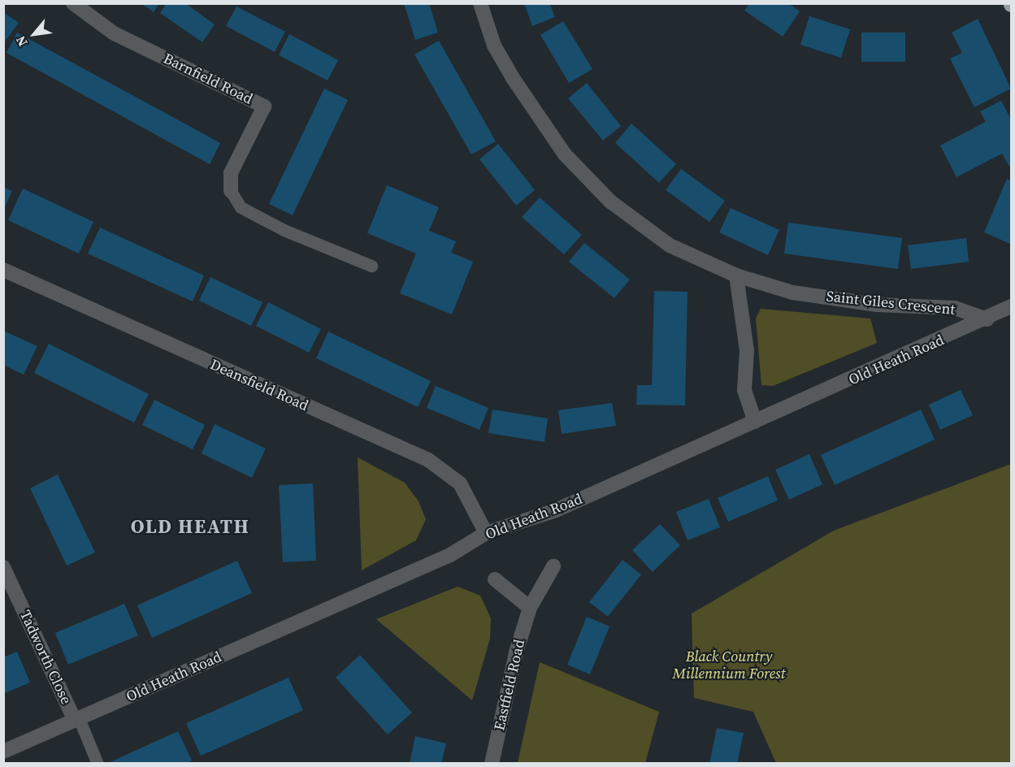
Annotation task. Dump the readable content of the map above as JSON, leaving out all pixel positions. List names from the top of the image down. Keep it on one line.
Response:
{"streets":{"street":["Barnfield Road","Saint Giles Crescent","Old Heath Road","Deansfield Road","Tadworth Close","Eastfield Road"]},"crossings":[["Saint Giles Crescent","Old Heath Road"],["Old Heath Road","Deansfield Road"],["Old Heath Road","Tadworth Close"]],"districts":["OLD HEATH"],"parks":["Black Country Millennium Forest"],"north":"bottom left"}
